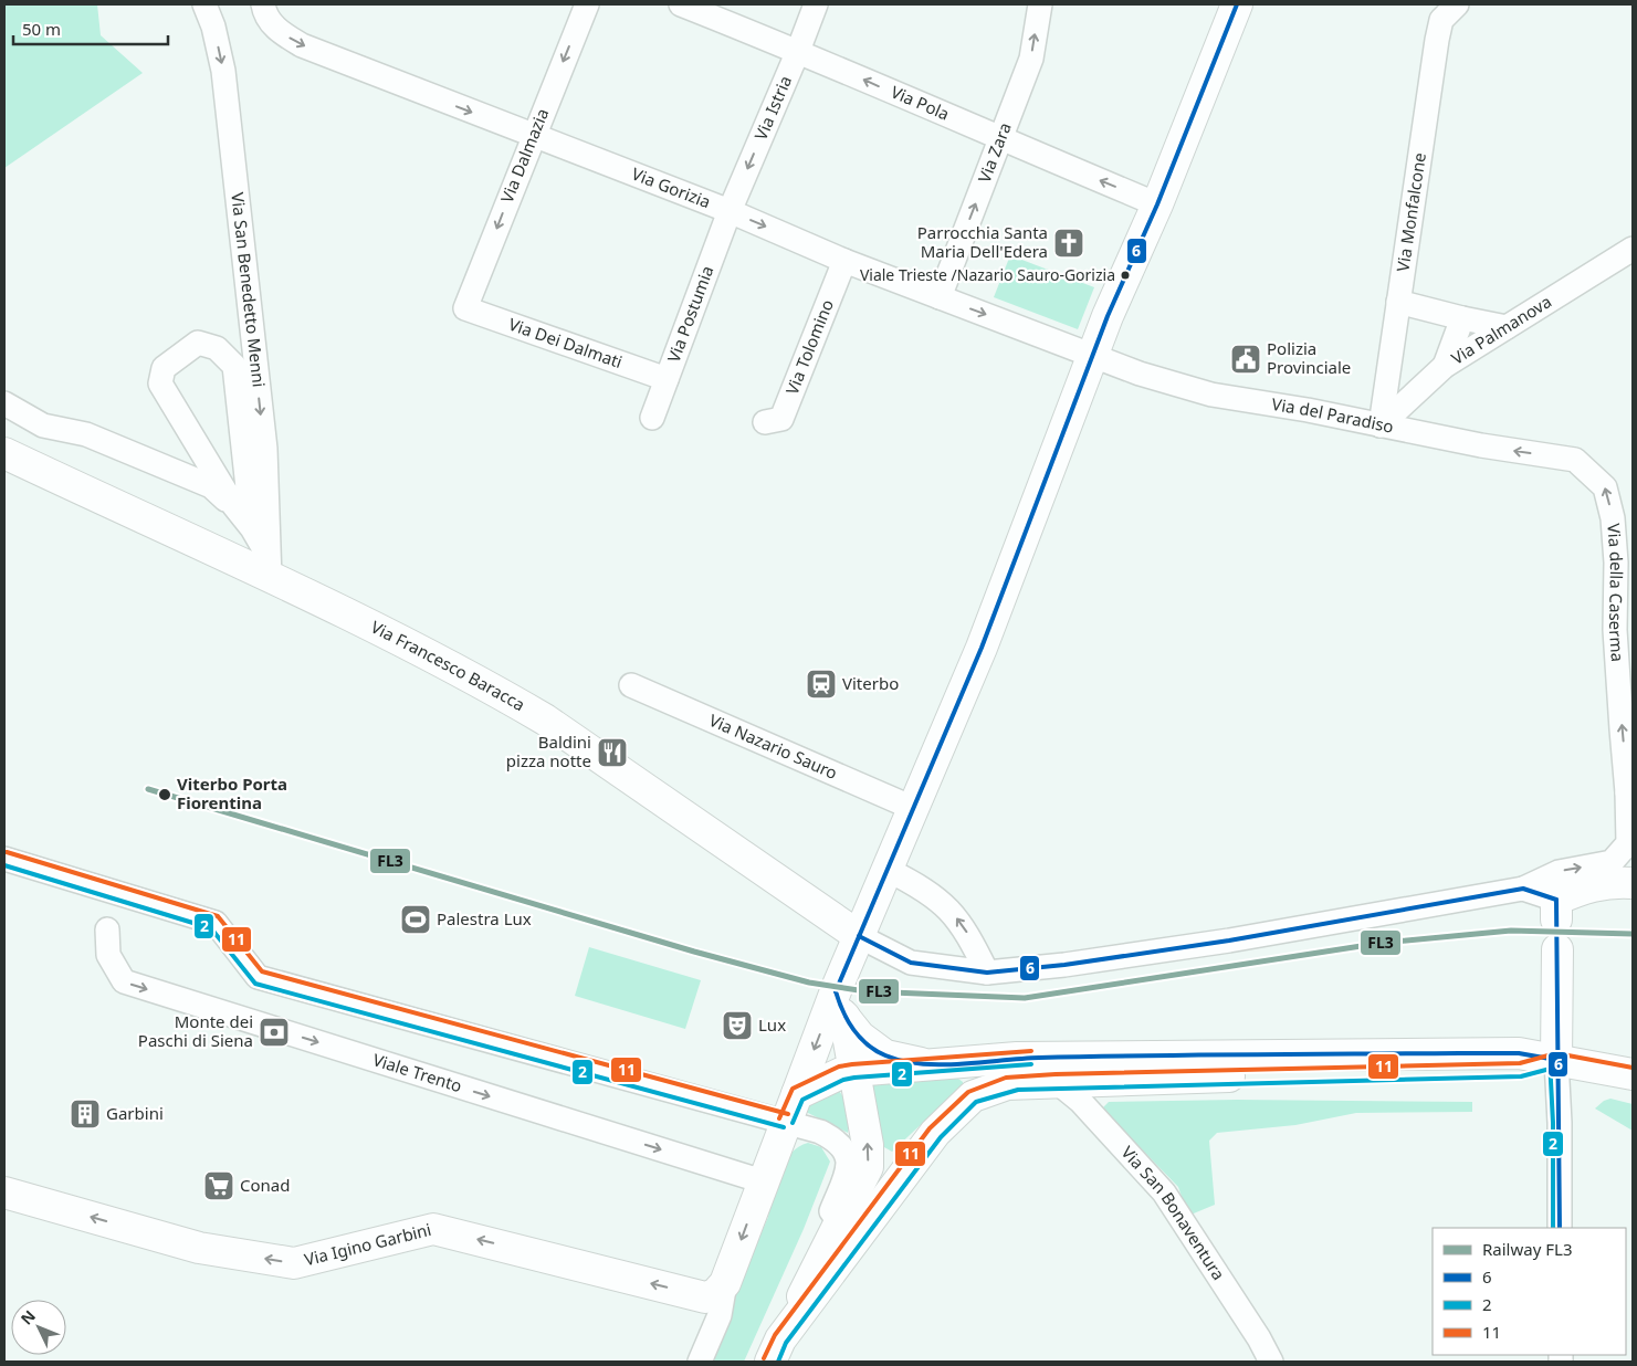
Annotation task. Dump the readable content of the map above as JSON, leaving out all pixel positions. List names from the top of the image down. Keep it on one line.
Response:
{"streets":{"main road":["Via Francesco Baracca","Via Igino Garbini"],"street":["Via Pola","Via Istria","Via Zara","Via Dalmazia","Via Gorizia","Via Monfalcone","Via San Benedetto Menni","Via Postumia","Via Palmanova","Via Dei Dalmati","Via Tolomino","Via del Paradiso","Via della Caserma","Via Nazario Sauro","Viale Trento","Via San Bonaventura"]},"crossings":[["Via Pola","Via Istria"],["Via Pola","Via Zara"],["Via Istria","Via Gorizia"],["Via Istria","Via Postumia"],["Via Zara","Via Gorizia"],["Via Dalmazia","Via Gorizia"],["Via Dalmazia","Via Dei Dalmati"],["Via Gorizia","Via Postumia"],["Via Gorizia","Via Tolomino"],["Via Gorizia","Via del Paradiso"],["Via Monfalcone","Via Palmanova"],["Via Monfalcone","Via del Paradiso"],["Via San Benedetto Menni","Via Francesco Baracca"],["Via Postumia","Via Dei Dalmati"],["Via Palmanova","Via del Paradiso"],["Via del Paradiso","Via della Caserma"]],"one_way":["Via Pola","Via Istria","Via Zara","Via Dalmazia","Via Gorizia","Via San Benedetto Menni","Via della Caserma","Via Igino Garbini"],"places":{"church":["Parrocchia Santa Maria Dell'Edera"],"other":["Viale Trieste /Nazario Sauro-Gorizia","Viterbo Porta Fiorentina"],"public building":["Polizia Provinciale"],"station":["Viterbo"],"restaurant":["Baldini pizza notte"],"sports":["Palestra Lux"],"theatre":["Lux"],"bank":["Monte dei Paschi di Siena"],"building":["Garbini"],"supermarket":["Conad"]},"lines":["transit line 6","rail line FL3","transit line 11","transit line 2"],"legend":["Railway FL3","6","2","11"],"scale_bar":"50 m","north":"top left"}
